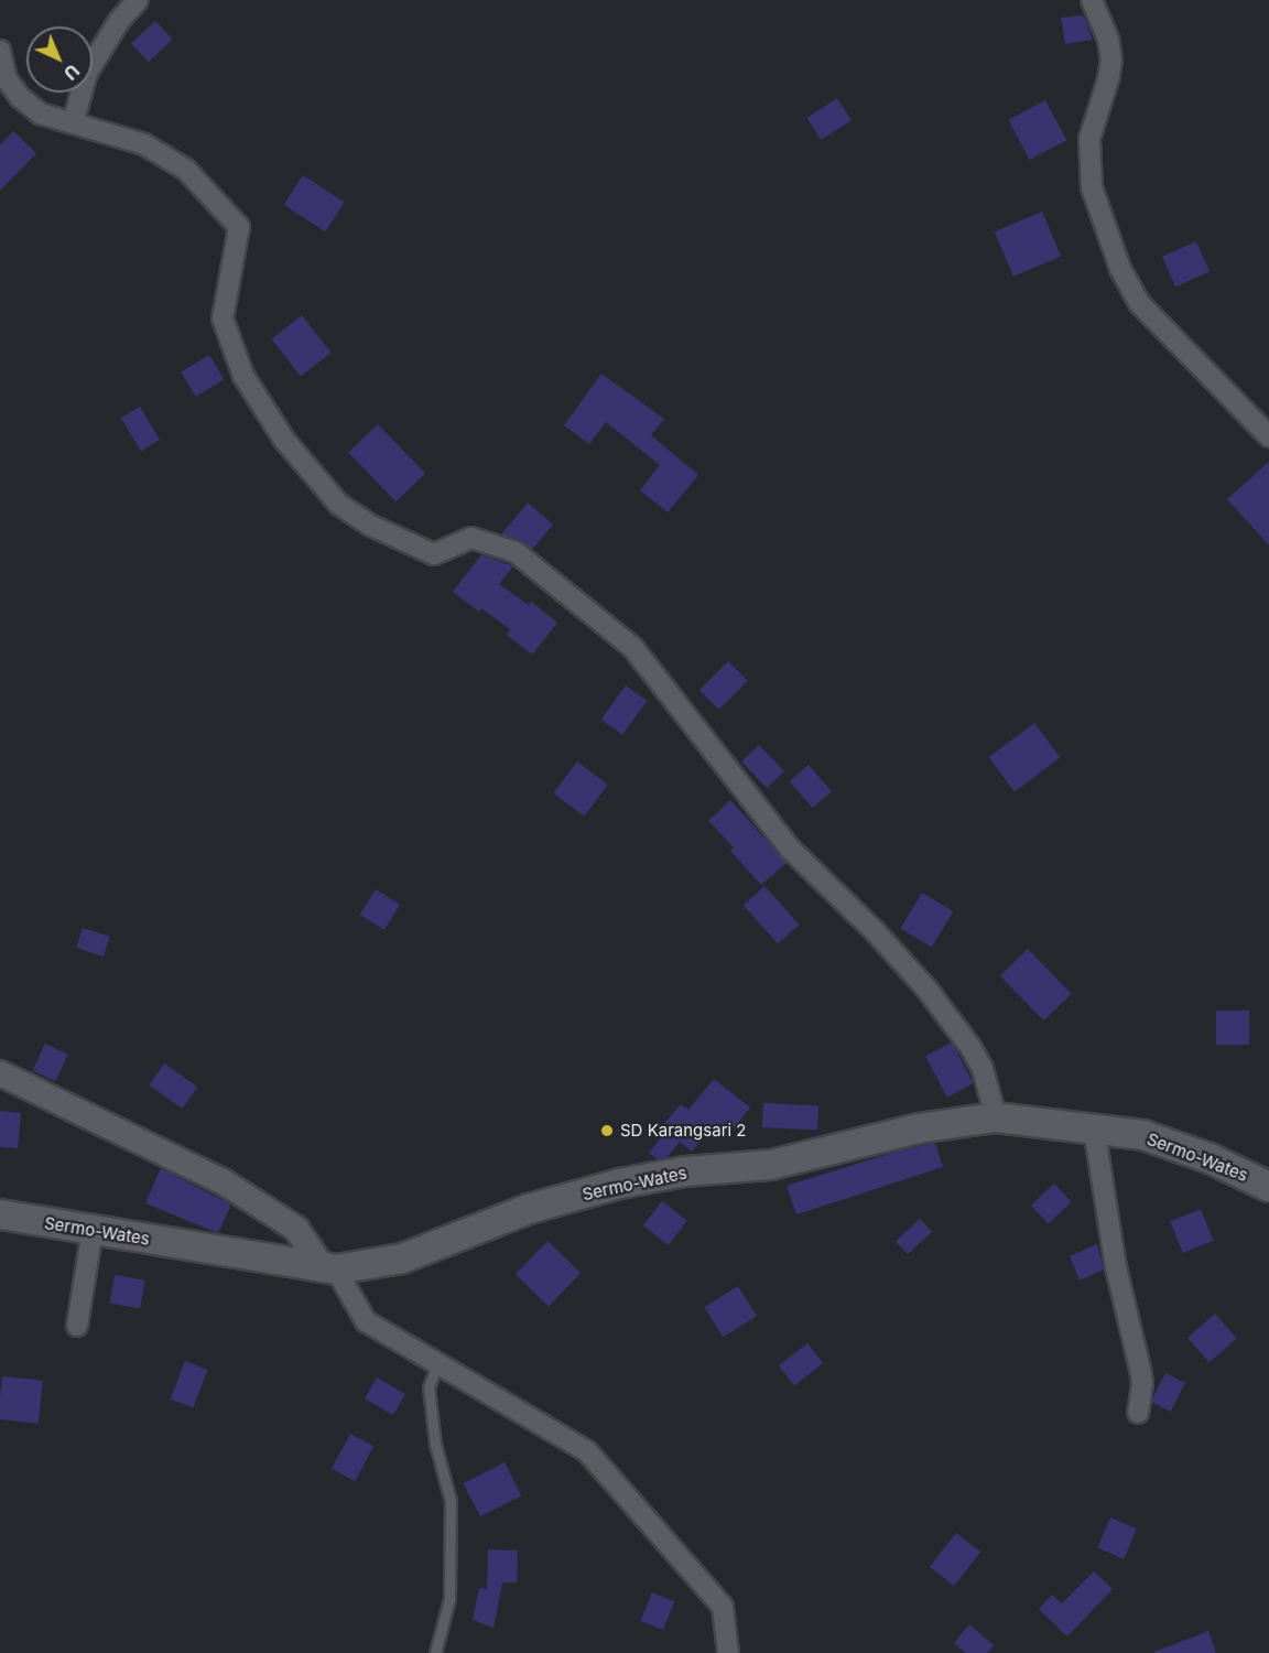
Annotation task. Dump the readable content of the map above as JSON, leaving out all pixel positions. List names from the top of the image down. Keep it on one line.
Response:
{"streets":{"main road":["Sermo-Wates"]},"places":["SD Karangsari 2"],"north":"bottom right"}
